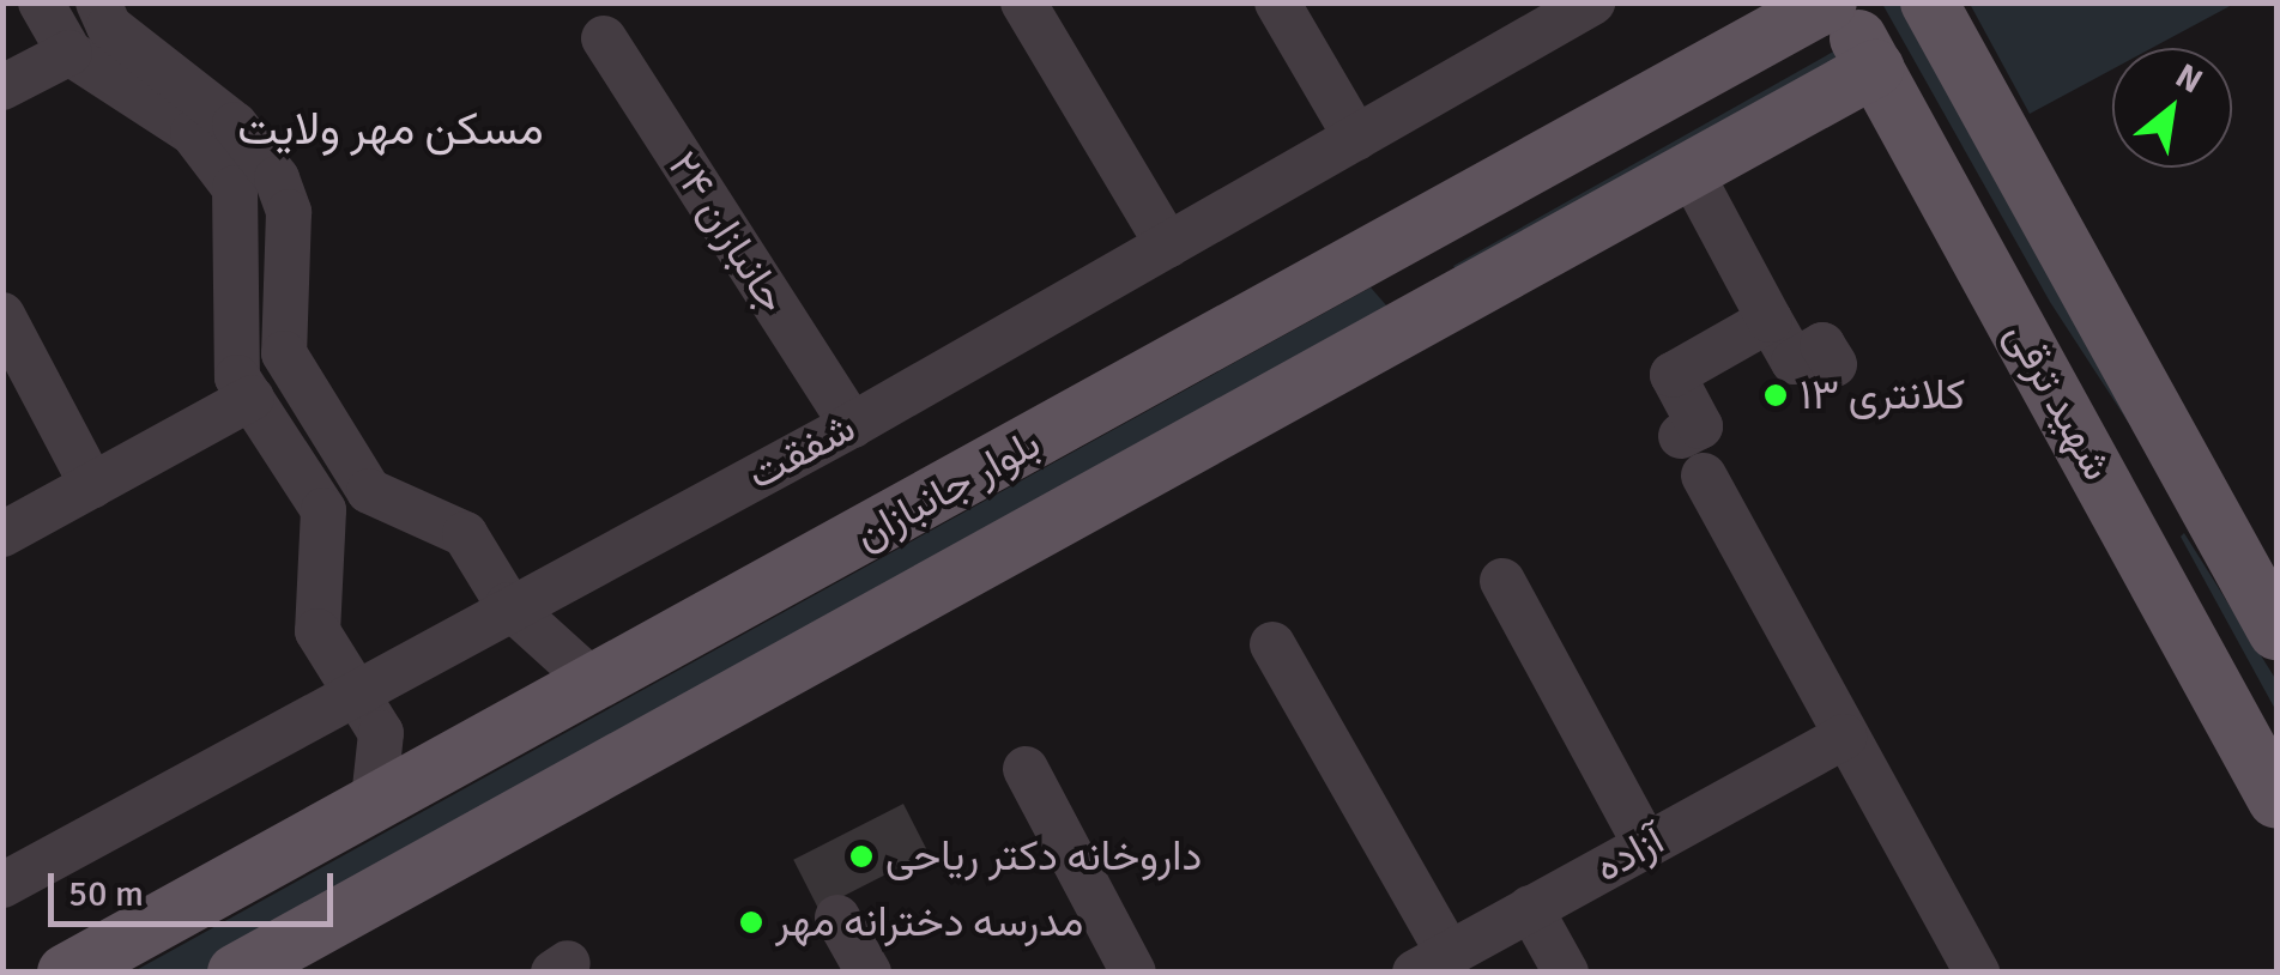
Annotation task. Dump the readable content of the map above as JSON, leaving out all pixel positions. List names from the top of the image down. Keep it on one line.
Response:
{"streets":{"main road":["شهید ترقی","بلوار جانبازان"],"street":["جانبازان ۲۴","شفقت","آزاده"]},"crossings":[["جانبازان ۲۴","شفقت"],["شهید ترقی","بلوار جانبازان"]],"districts":["مسکن مهر ولایت"],"places":["کلانتری ۱۳","داروخانه دکتر ریاحی","مدرسه دخترانه مهر"],"scale_bar":"50 m","north":"top right"}
